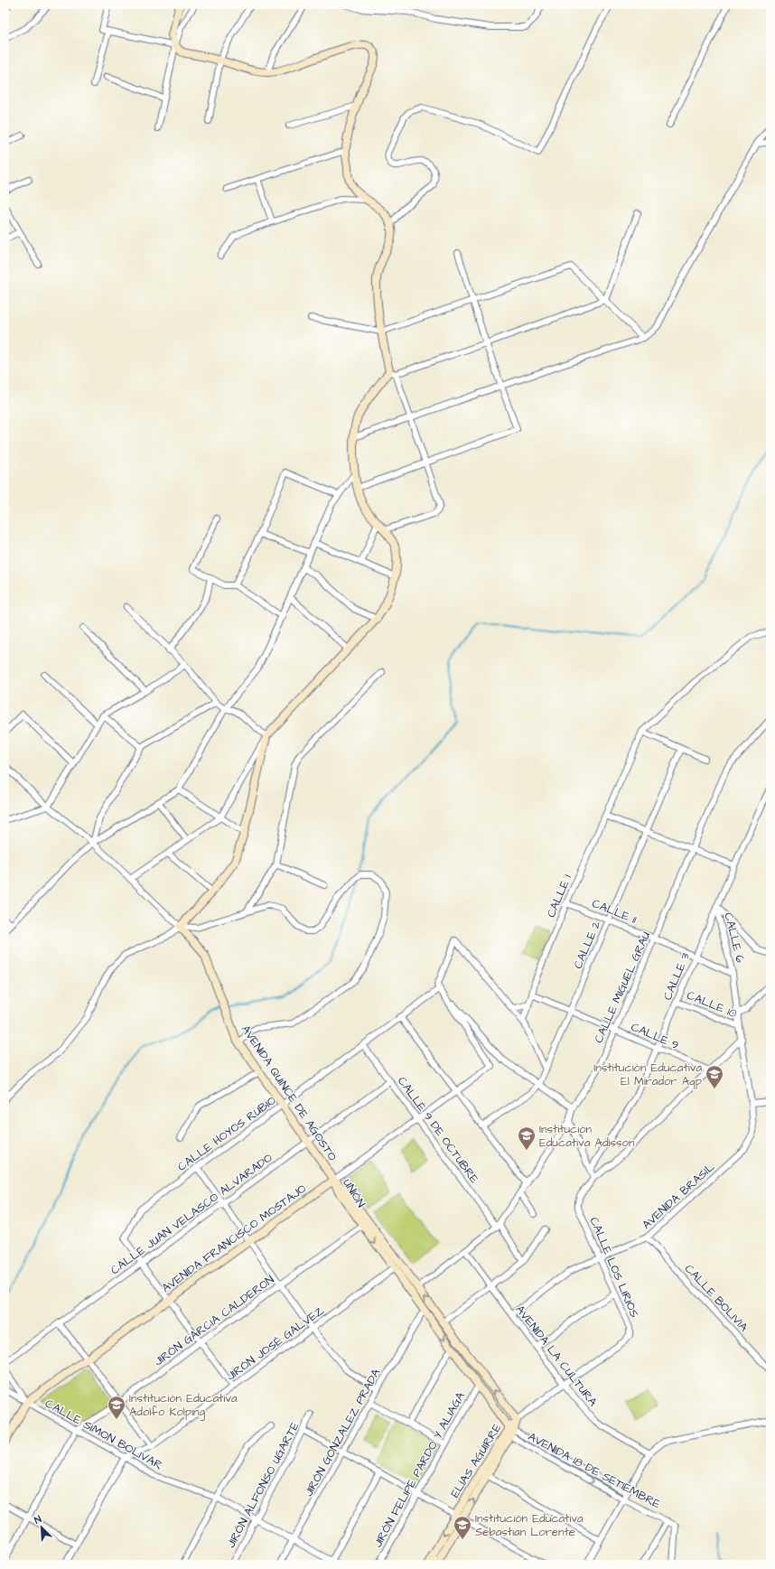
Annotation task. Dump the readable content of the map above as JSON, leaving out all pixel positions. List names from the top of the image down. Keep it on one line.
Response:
{"streets":{"street":["CALLE 1","CALLE 11","CALLE 6","CALLE 2","CALLE 3","CALLE MIGUEL GRAU","CALLE 10","CALLE 9","AVENIDA QUINCE DE AGOSTO","CALLE 9 DE OCTUBRE","CALLE HOYOS RUBIO","UNIÓN","AVENIDA BRASIL","CALLE JUAN VELASCO ALVARADO","AVENIDA FRANCISCO MOSTAJO","CALLE LOS LIRIOS","CALLE BOLIVIA","JIRÓN GARCIA CALDERON","JIRÓN JOSÉ GALVEZ","AVENIDA LA CULTURA","JIRÓN GONZALEZ PRADA","CALLE SIMON BOLIVAR","ELÍAS AGUIRRE","JIRÓN FELIPE PARDO Y ALIAGA","AVENIDA 18 DE SETIEMBRE","JIRÓN ALFONSO UGARTE"]},"crossings":[["CALLE 1","CALLE 11"],["CALLE 1","CALLE 9"],["CALLE 11","CALLE 6"],["CALLE 11","CALLE 2"],["CALLE 11","CALLE 3"],["CALLE 11","CALLE MIGUEL GRAU"],["CALLE 6","CALLE 3"],["CALLE 6","CALLE 10"],["CALLE 6","AVENIDA BRASIL"],["CALLE 2","CALLE 9"],["CALLE 3","CALLE 10"],["CALLE 3","CALLE 9"],["CALLE MIGUEL GRAU","CALLE 9"],["CALLE MIGUEL GRAU","CALLE 9 DE OCTUBRE"],["CALLE MIGUEL GRAU","UNIÓN"],["CALLE MIGUEL GRAU","AVENIDA LA CULTURA"],["AVENIDA QUINCE DE AGOSTO","CALLE HOYOS RUBIO"],["AVENIDA QUINCE DE AGOSTO","UNIÓN"],["AVENIDA QUINCE DE AGOSTO","CALLE JUAN VELASCO ALVARADO"],["AVENIDA QUINCE DE AGOSTO","AVENIDA FRANCISCO MOSTAJO"],["CALLE 9 DE OCTUBRE","CALLE HOYOS RUBIO"],["CALLE 9 DE OCTUBRE","CALLE JUAN VELASCO ALVARADO"],["CALLE 9 DE OCTUBRE","AVENIDA FRANCISCO MOSTAJO"],["CALLE HOYOS RUBIO","CALLE JUAN VELASCO ALVARADO"],["CALLE HOYOS RUBIO","AVENIDA FRANCISCO MOSTAJO"],["UNIÓN","AVENIDA FRANCISCO MOSTAJO"],["UNIÓN","CALLE LOS LIRIOS"],["UNIÓN","JIRÓN GARCIA CALDERON"],["UNIÓN","JIRÓN JOSÉ GALVEZ"],["UNIÓN","JIRÓN GONZALEZ PRADA"],["UNIÓN","ELÍAS AGUIRRE"],["UNIÓN","JIRÓN FELIPE PARDO Y ALIAGA"],["UNIÓN","AVENIDA 18 DE SETIEMBRE"],["AVENIDA BRASIL","CALLE LOS LIRIOS"],["AVENIDA BRASIL","CALLE BOLIVIA"],["AVENIDA BRASIL","AVENIDA LA CULTURA"],["AVENIDA FRANCISCO MOSTAJO","CALLE SIMON BOLIVAR"],["CALLE LOS LIRIOS","AVENIDA LA CULTURA"],["CALLE LOS LIRIOS","ELÍAS AGUIRRE"],["JIRÓN GARCIA CALDERON","CALLE SIMON BOLIVAR"],["JIRÓN JOSÉ GALVEZ","CALLE SIMON BOLIVAR"],["JIRÓN GONZALEZ PRADA","CALLE SIMON BOLIVAR"],["CALLE SIMON BOLIVAR","JIRÓN ALFONSO UGARTE"],["ELÍAS AGUIRRE","AVENIDA 18 DE SETIEMBRE"]],"places":{"school or university":["Institución Educativa El Mirador Aqp","Institución Educativa Adisson","Institución Educativa Adolfo Kolping","Institución Educativa Sebastian Lorente"]},"north":"top left"}
